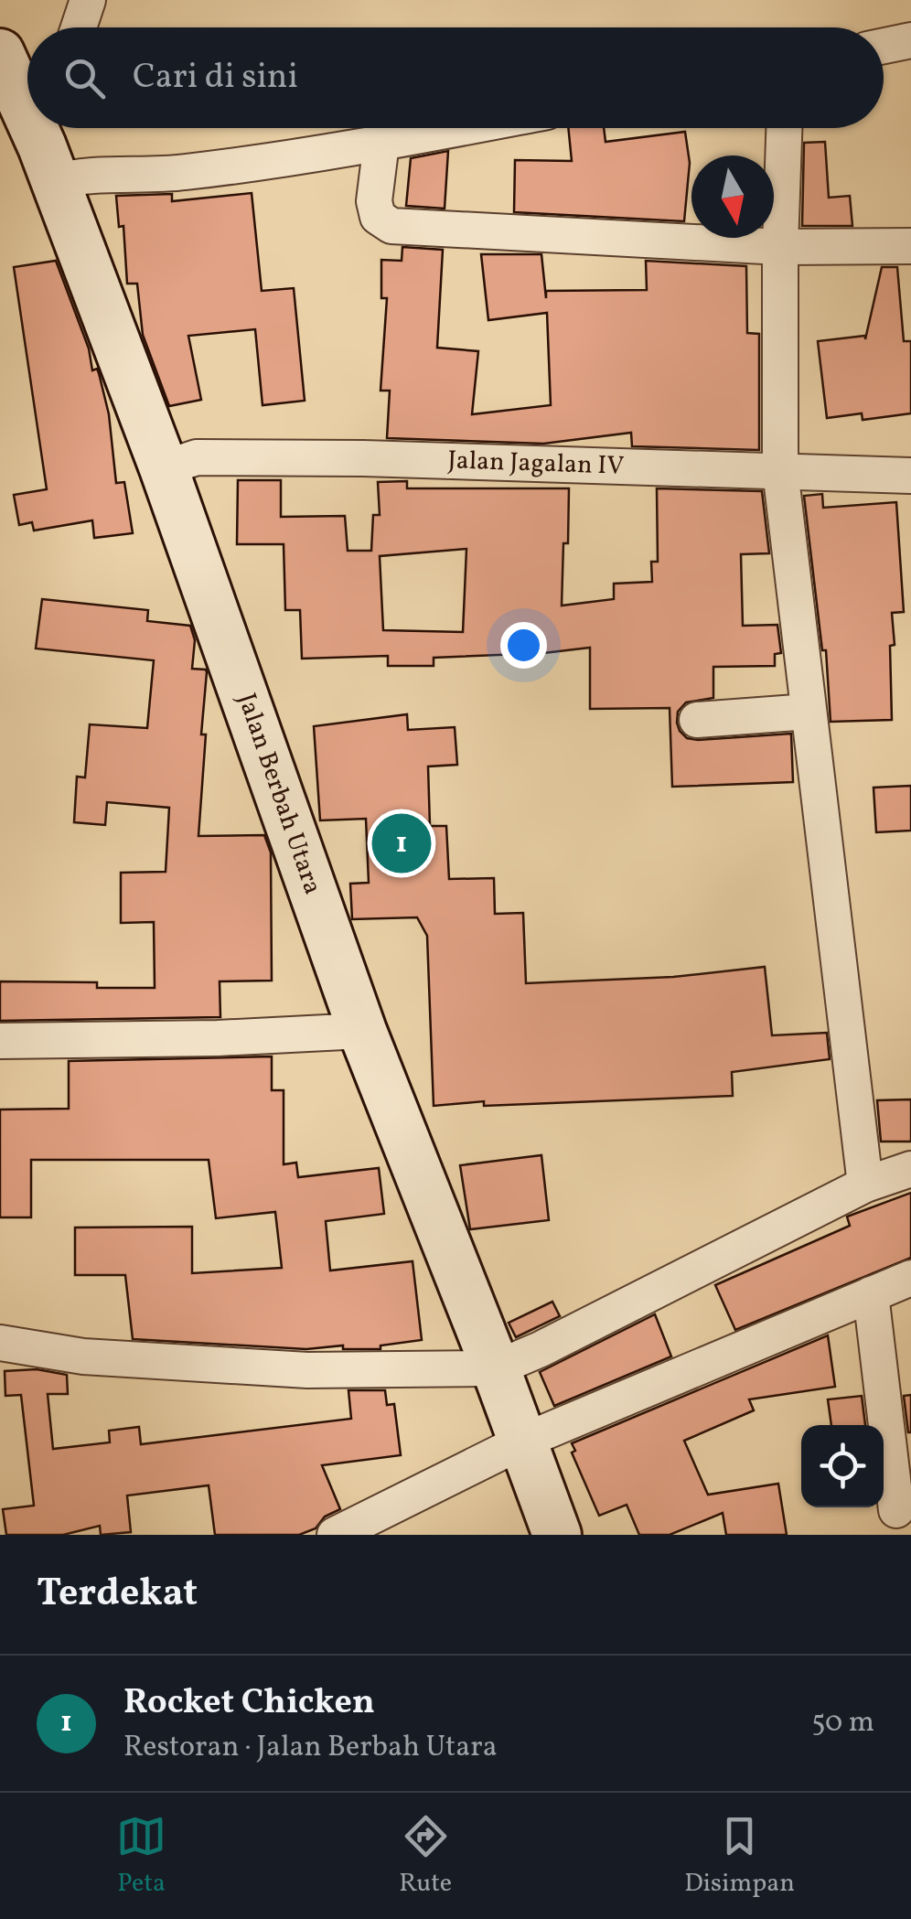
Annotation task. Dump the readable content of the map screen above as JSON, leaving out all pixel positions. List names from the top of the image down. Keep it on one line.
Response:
{"streets":{"main road":["Jalan Berbah Utara"],"street":["Jalan Jagalan IV"]},"crossings":[["Jalan Jagalan IV","Jalan Berbah Utara"]],"north":"bottom","page":{"search":"Cari di sini","pins":"1","heading":"Terdekat","list":[{"mark":"1","name":"Rocket Chicken","note":"Restoran · Jalan Berbah Utara","value":"50 m"}],"nav":["Peta","Rute","Disimpan"]}}
